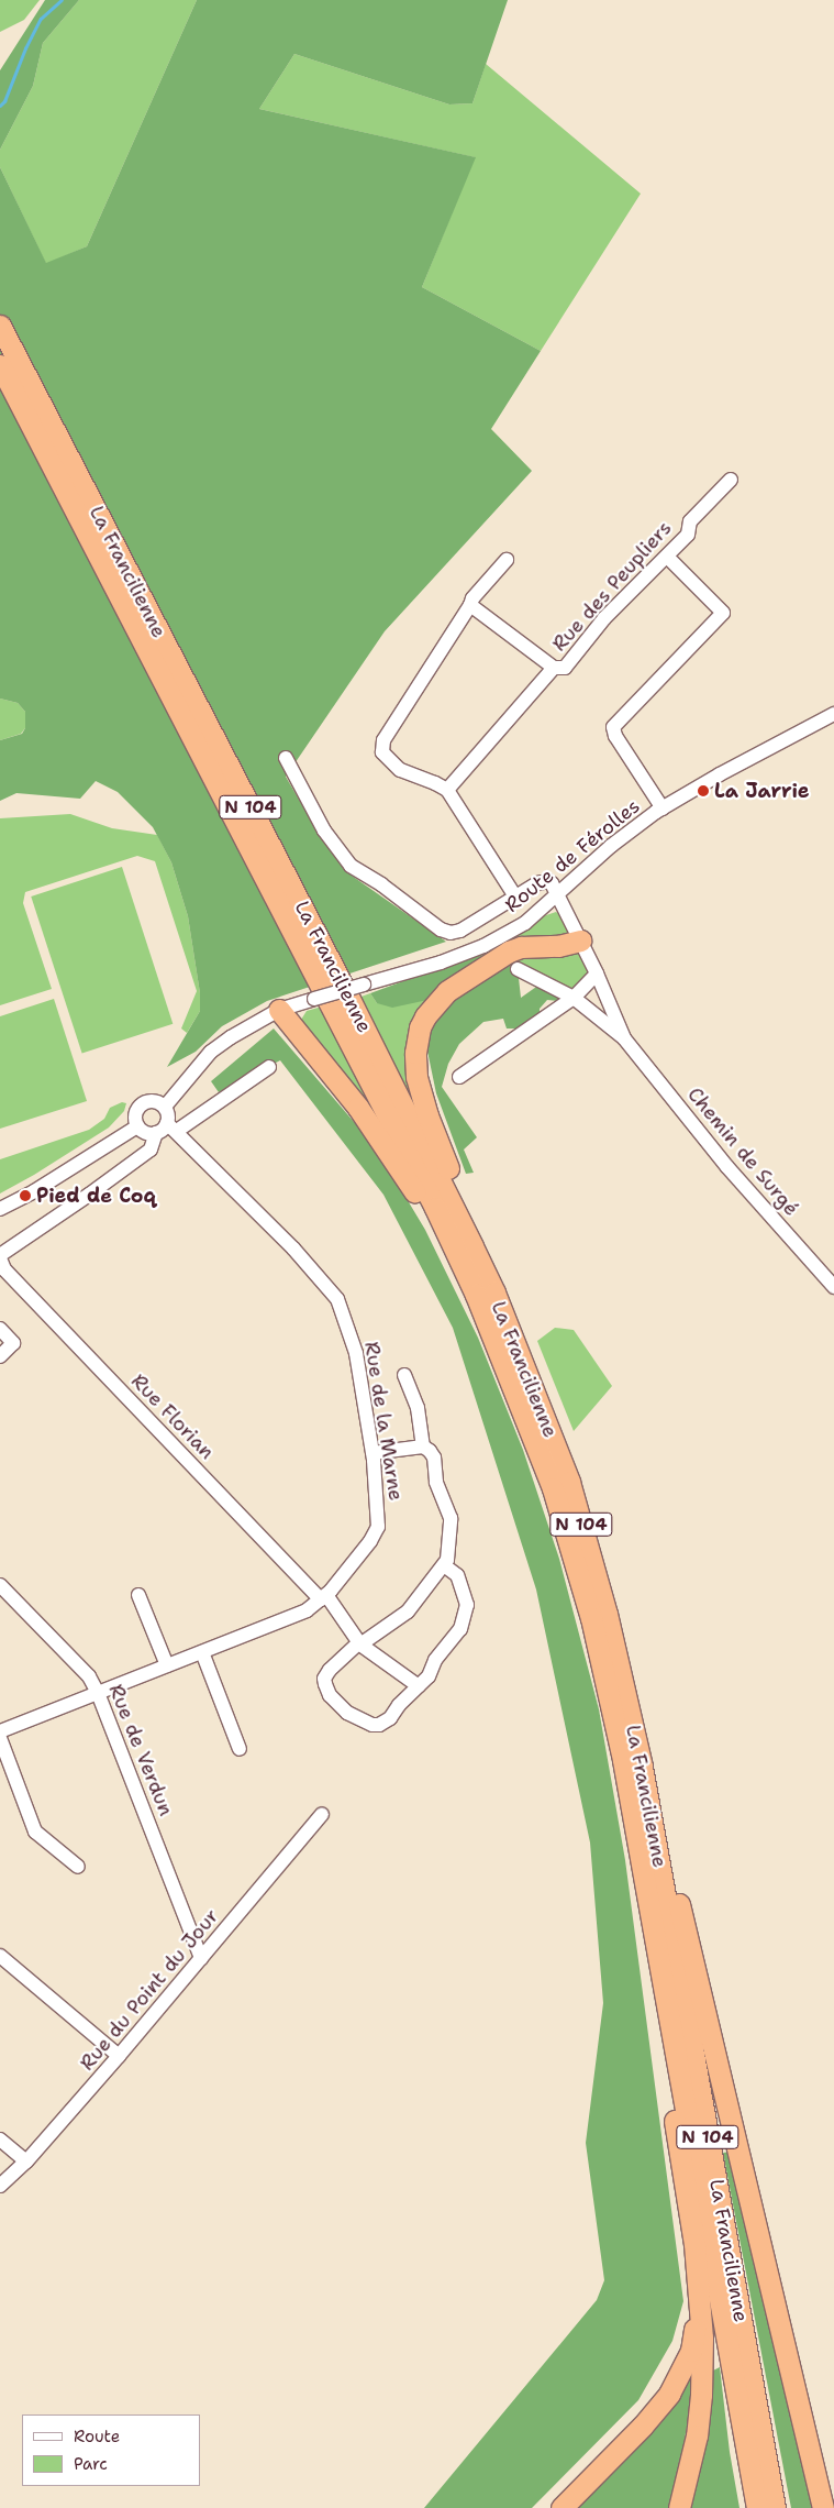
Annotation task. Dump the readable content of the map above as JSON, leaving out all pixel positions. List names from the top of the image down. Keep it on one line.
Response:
{"streets":{"highway":["La Francilienne","N 104"],"street":["Rue des Peupliers","Route de Férolles","Chemin de Surgé","Rue Florian","Rue de la Marne","Rue de Verdun","Rue du Point du Jour"]},"crossings":[["Route de Férolles","Chemin de Surgé"],["Route de Férolles","Rue de la Marne"],["Rue Florian","Rue de la Marne"],["Rue de la Marne","Rue de Verdun"],["Rue de Verdun","Rue du Point du Jour"]],"places":["La Jarrie","Pied de Coq"],"legend":["Route","Parc"]}
